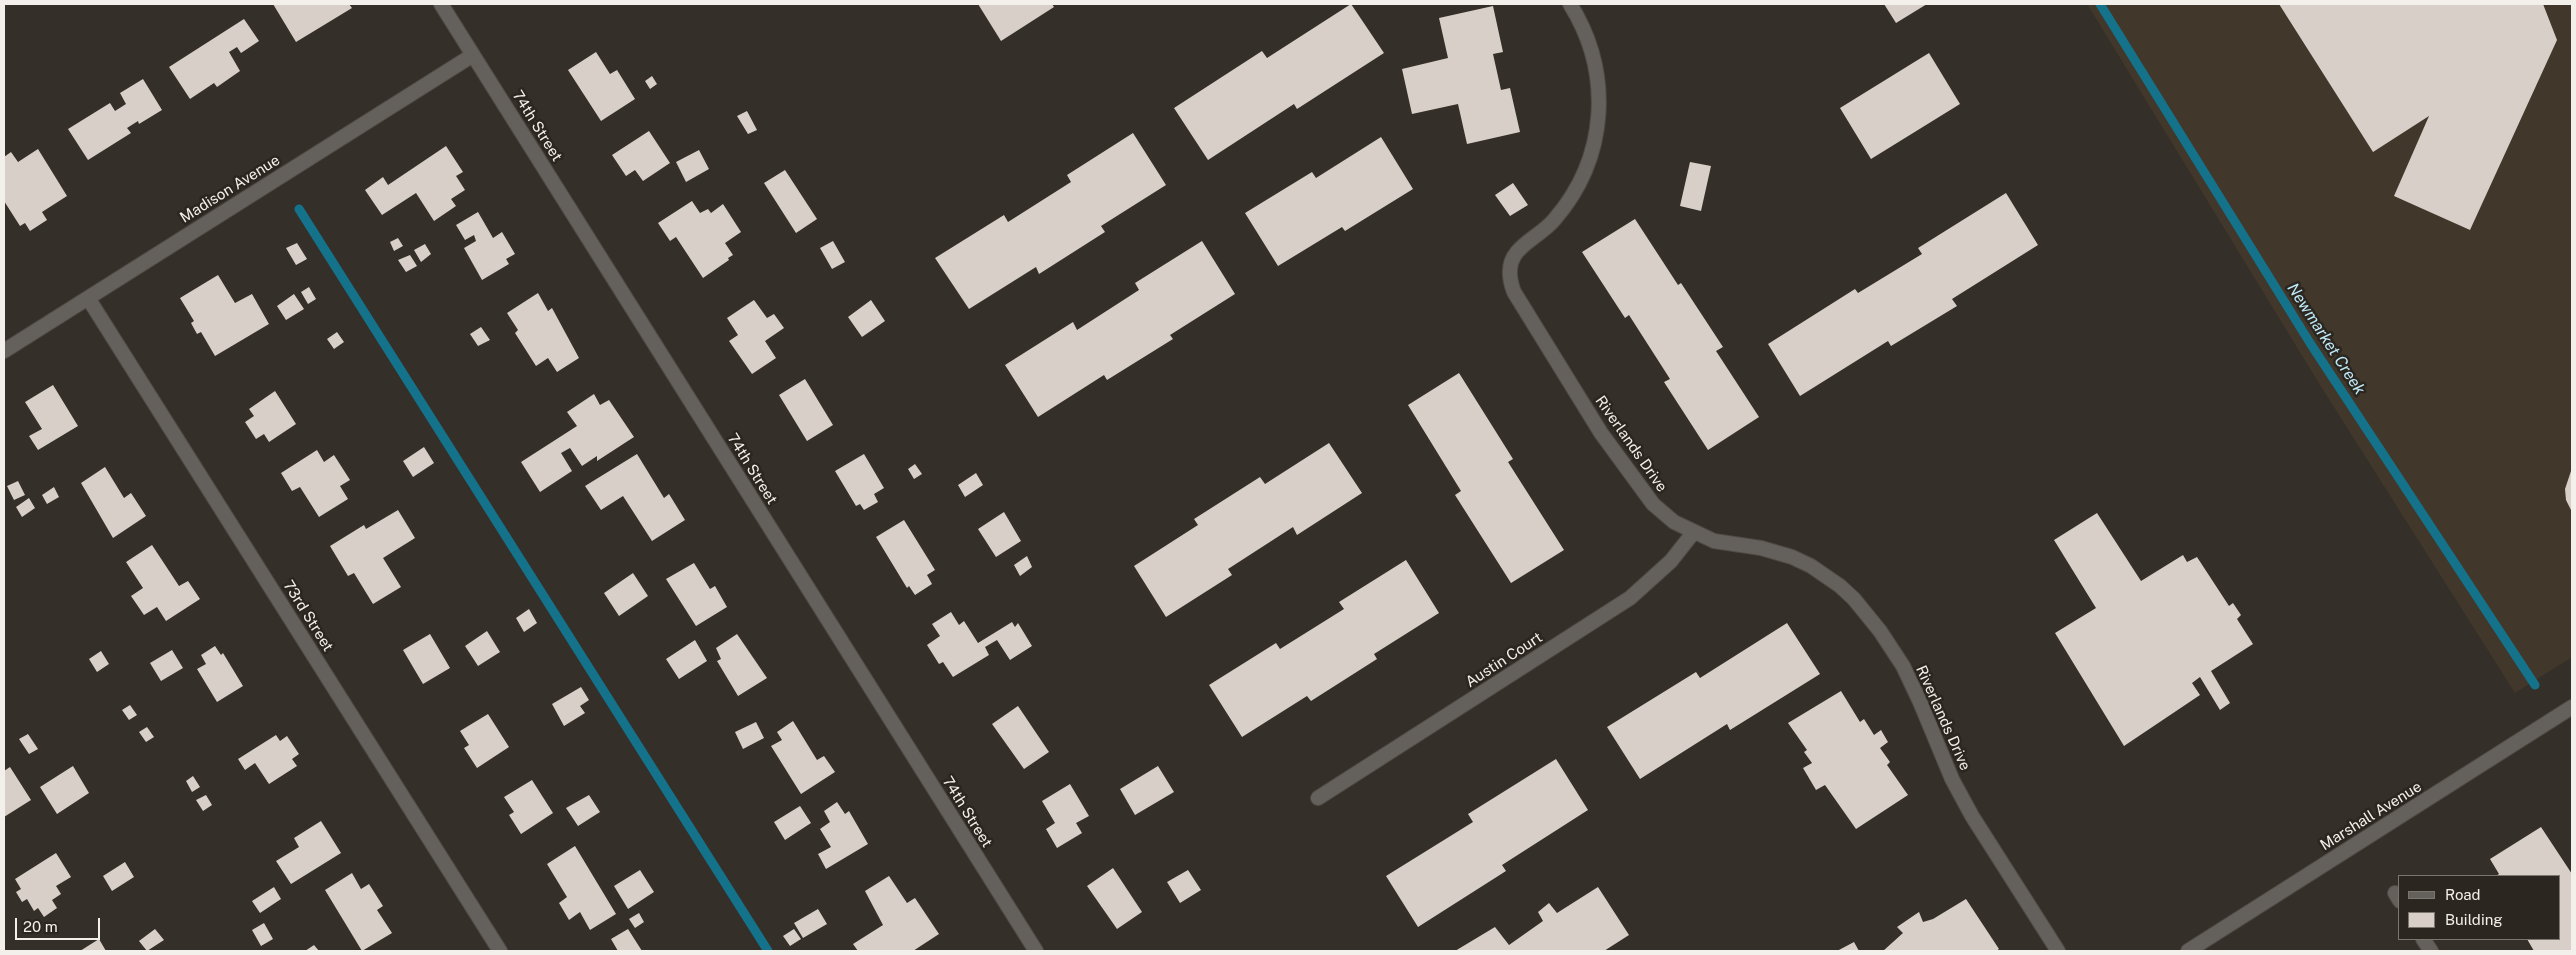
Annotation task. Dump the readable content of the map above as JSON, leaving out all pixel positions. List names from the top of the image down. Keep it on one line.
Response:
{"streets":{"street":["74th Street","Madison Avenue","Riverlands Drive","73rd Street","Austin Court","Marshall Avenue"]},"crossings":[["74th Street","Madison Avenue"],["Madison Avenue","73rd Street"],["Riverlands Drive","Austin Court"]],"water":["Newmarket Creek"],"legend":["Road","Building"],"scale_bar":"20 m"}
